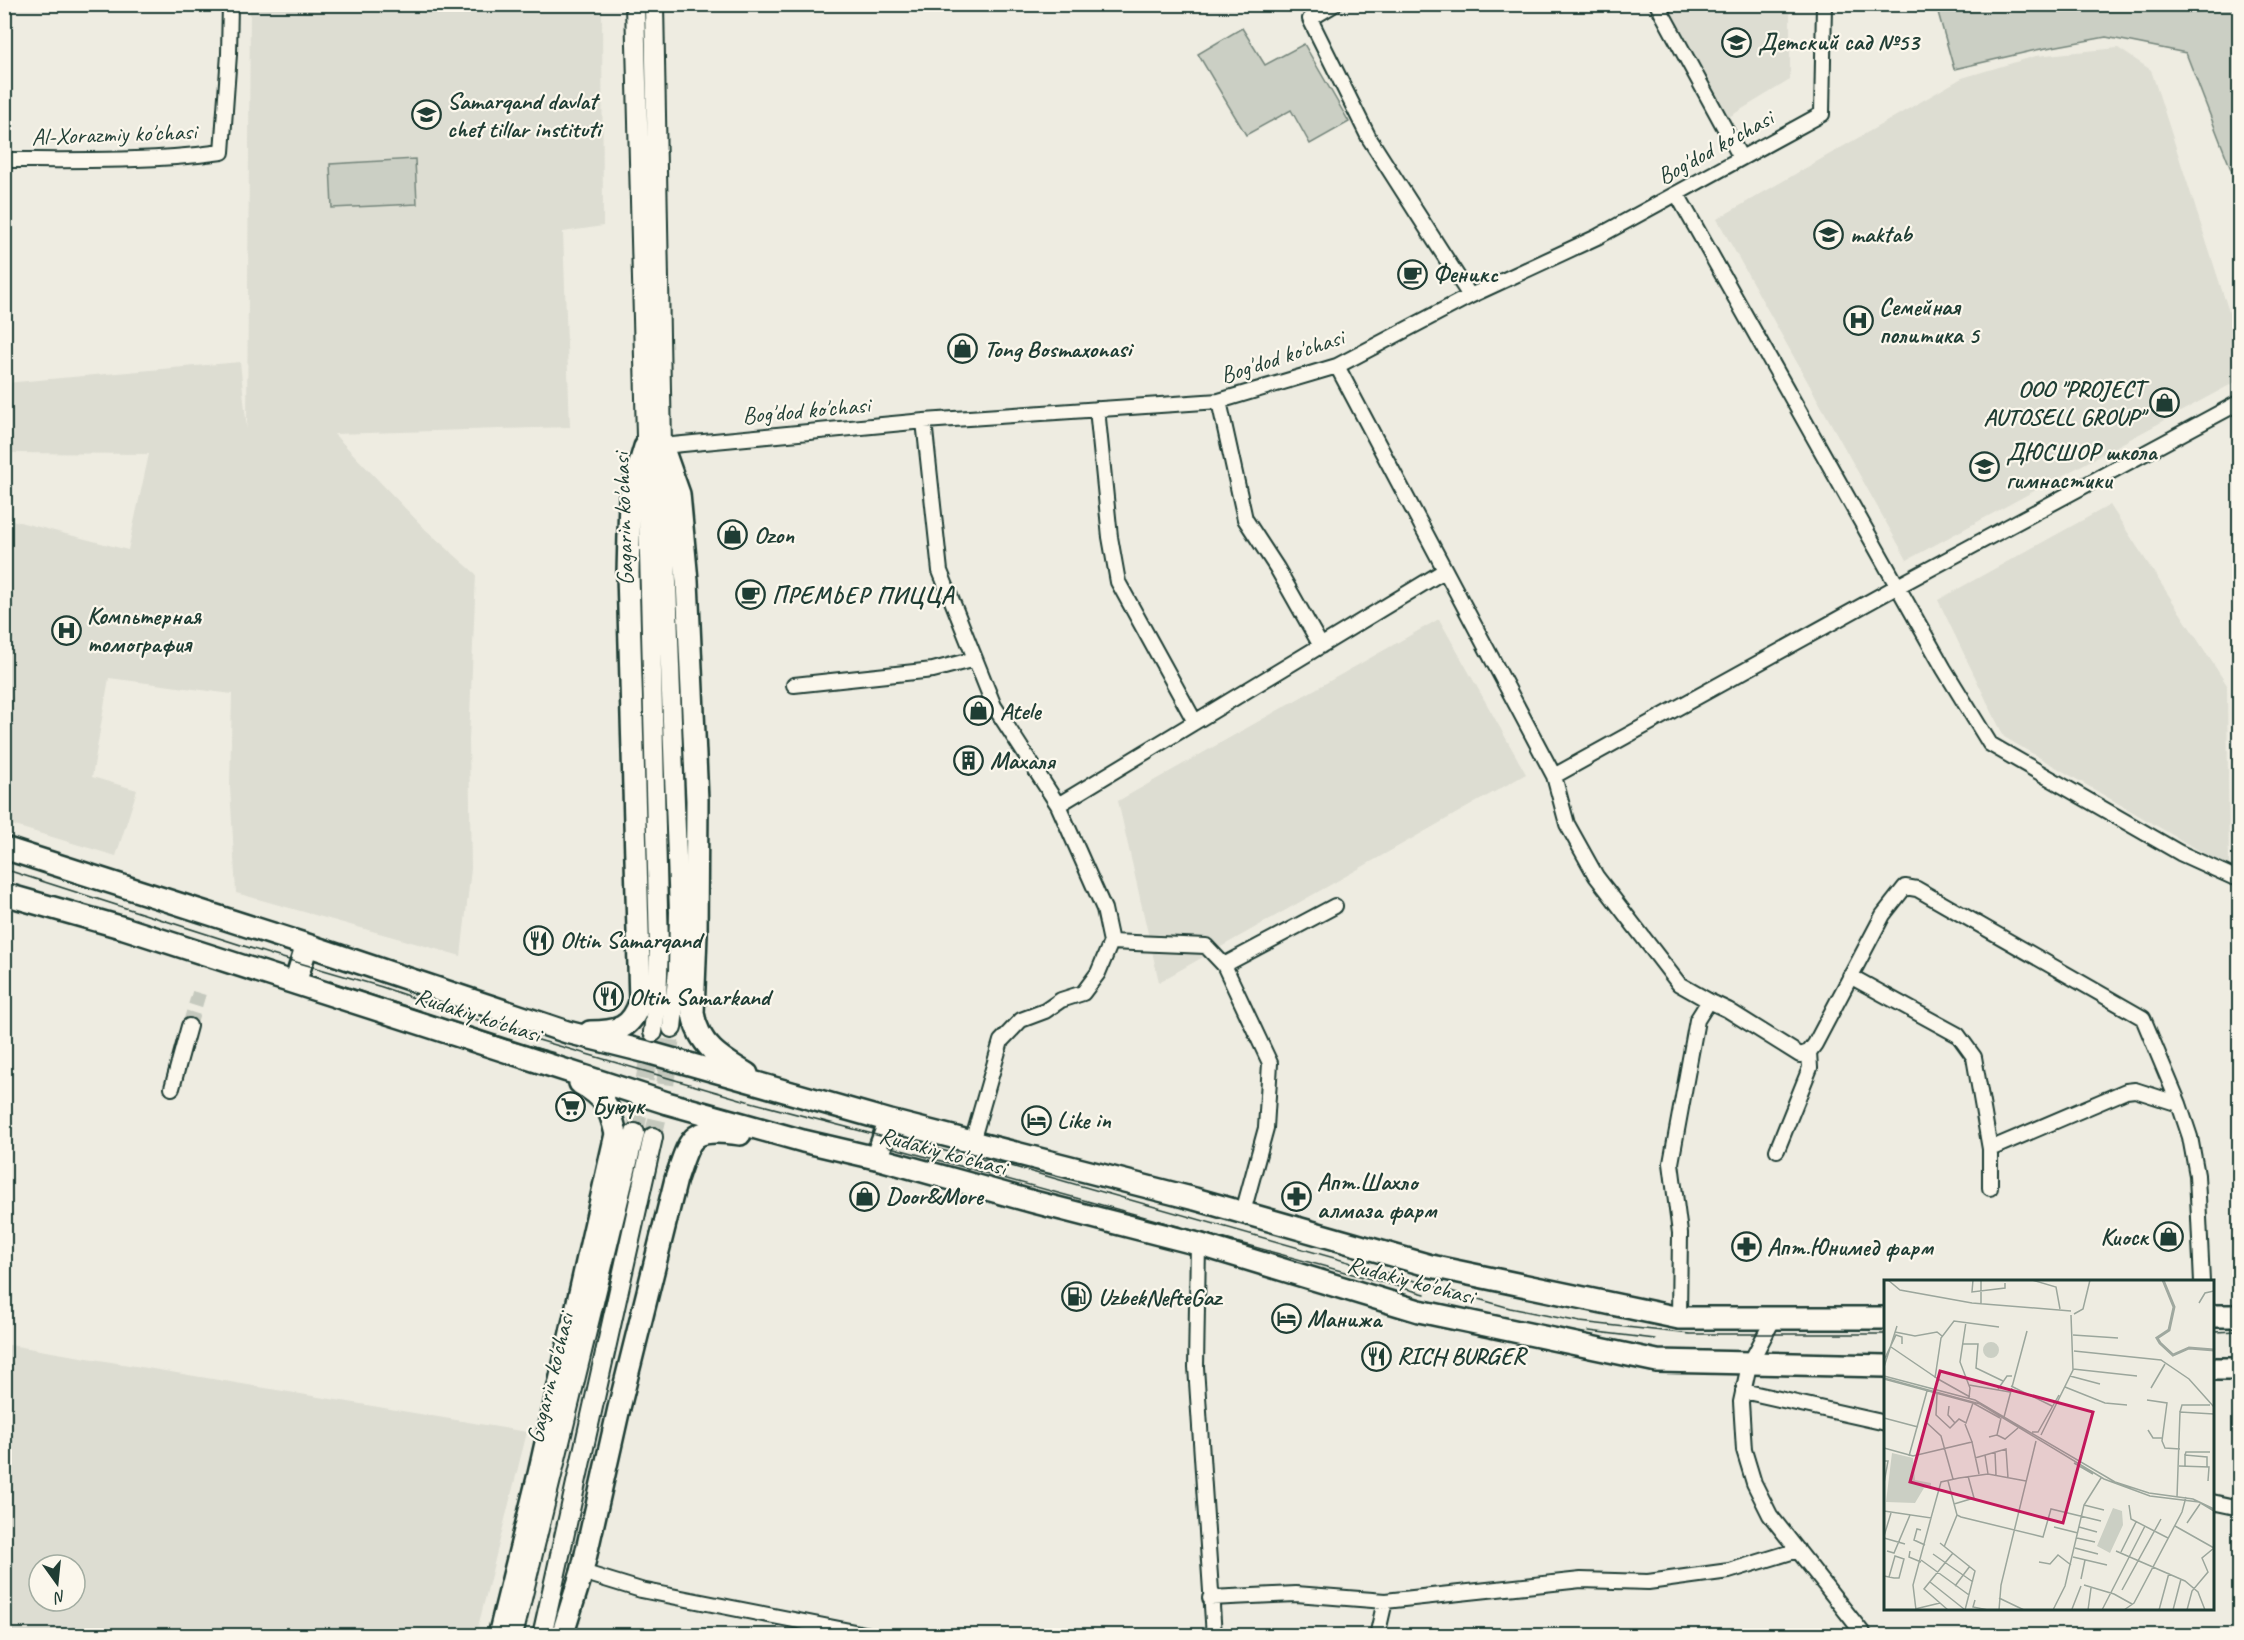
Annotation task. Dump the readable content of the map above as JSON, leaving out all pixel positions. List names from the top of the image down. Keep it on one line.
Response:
{"streets":{"main road":["Gagarin ko'chasi","Rudakiy ko'chasi"],"street":["Al-Xorazmiy ko'chasi","Bog'dod ko'chasi"]},"crossings":[["Bog'dod ko'chasi","Gagarin ko'chasi"]],"places":{"school or university":["Детский сад №53","Samarqand davlat chet tillar instituti","maktab","ДЮСШОР школа гимнастики"],"cafe":["Феникс","ПРЕМЬЕР ПИЦЦА"],"hospital":["Семейная политика 5","Компьтерная томография"],"shop":["Tong Bosmaxonasi","OOO \"PROJECT AUTOSELL GROUP\"","Ozon","Atele","Door&More","Киоск"],"building":["Махаля"],"restaurant":["Oltin Samarqand","Oltin Samarkand","RICH BURGER"],"supermarket":["Буюук"],"hotel":["Like in","Манижа"],"pharmacy":["Апт.Шахло алмаза фарм","Апт.Юнимед фарм"],"fuel station":["UzbekNefteGaz"]},"north":"bottom"}
